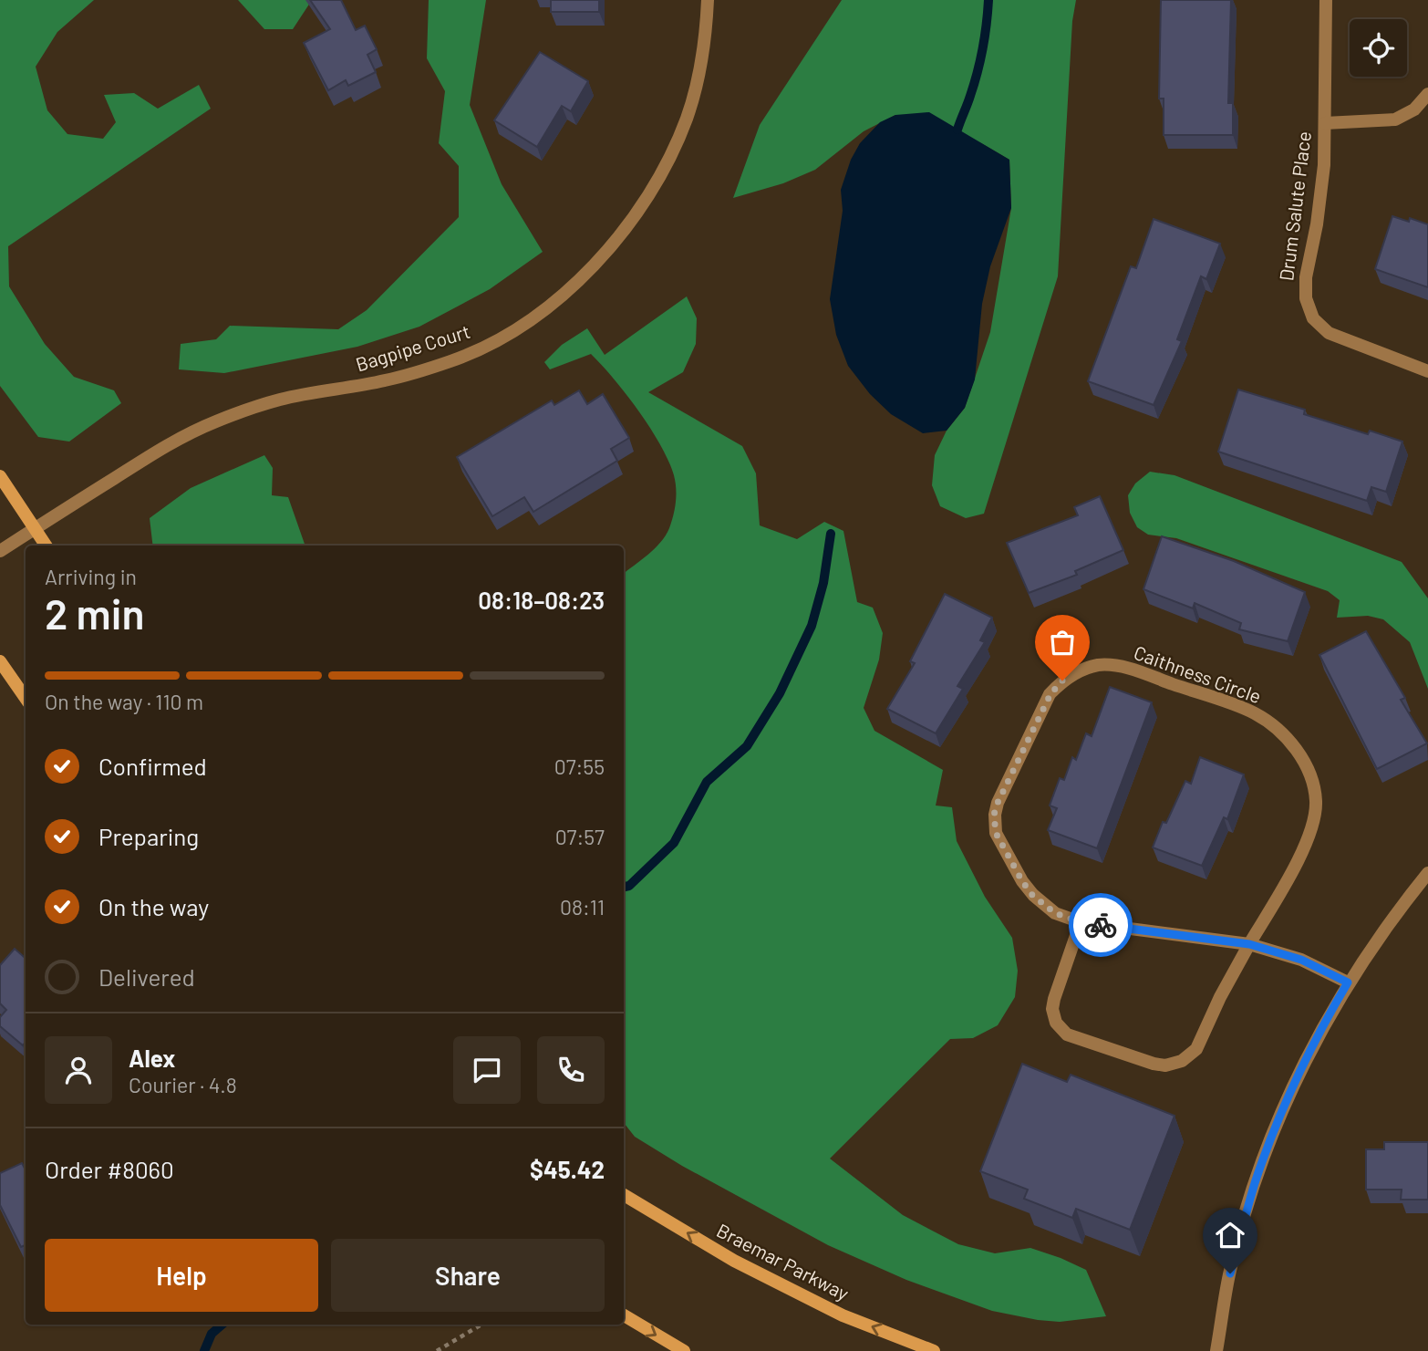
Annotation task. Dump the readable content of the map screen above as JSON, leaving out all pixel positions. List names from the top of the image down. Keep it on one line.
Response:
{"streets":{"street":["Drum Salute Place","Bagpipe Court","Caithness Circle","Braemar Parkway"]},"one_way":["Braemar Parkway"],"page":{"heading":["2 min","Arriving in","08:18–08:23"],"panel":["Alex","Courier · 4.8","Order #8060","$45.42"],"bar":"On the way · 110 m","list":[["Confirmed","07:55"],["Preparing","07:57"],["On the way","08:11"],"Delivered"],"buttons":["Help","Share"]}}
